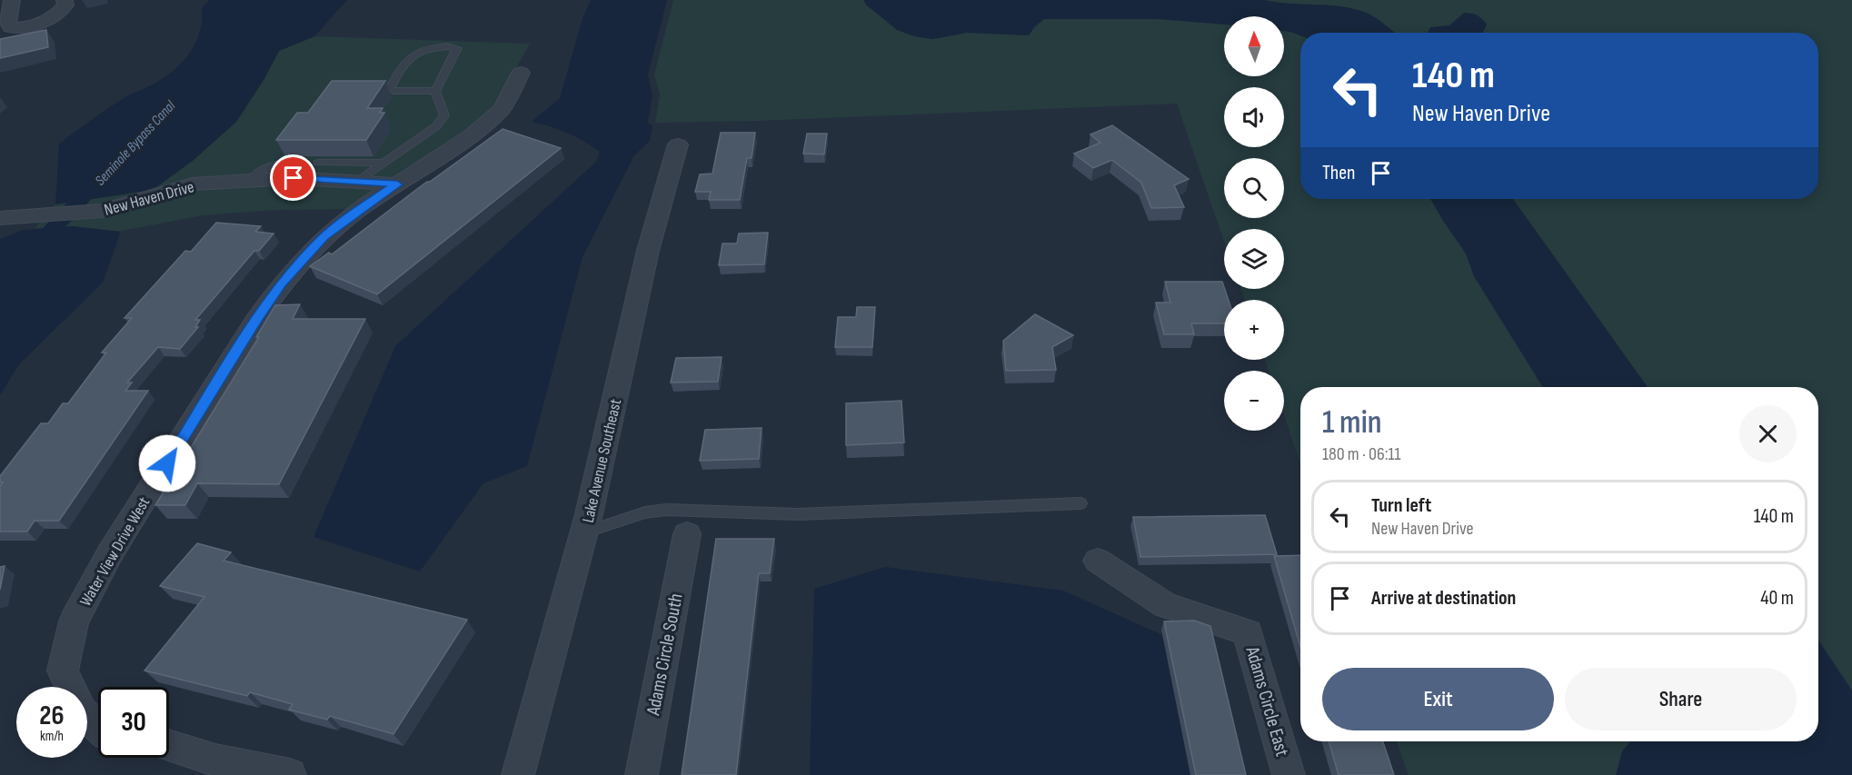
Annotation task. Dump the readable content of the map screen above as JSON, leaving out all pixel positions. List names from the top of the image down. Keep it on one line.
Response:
{"streets":{"street":["New Haven Drive","Lake Avenue Southeast","Water View Drive West","Adams Circle South","Adams Circle East"]},"crossings":[["New Haven Drive","Water View Drive West"]],"water":["Seminole Bypass Canal"],"north":"top","page":{"map_buttons":["+","−"],"turn":["140 m","New Haven Drive"],"then":"Then","heading":["1 min","180 m · 06:11"],"list":[{"name":"Turn left","note":"New Haven Drive","value":"140 m"},{"name":"Arrive at destination","value":"40 m"}],"buttons":["Exit","Share"],"speed":"26 km/h","limit":"30"}}
